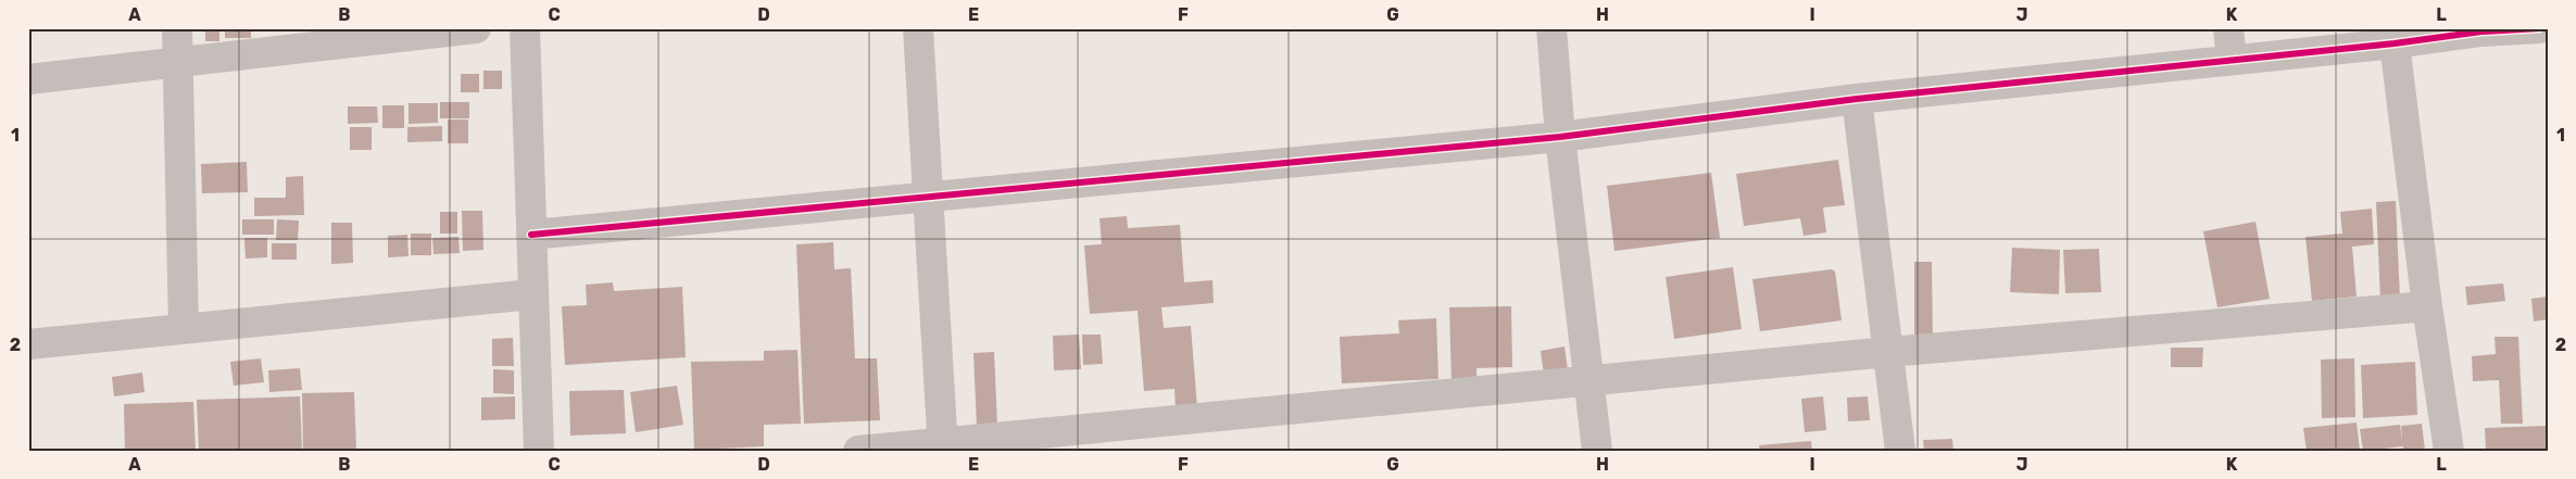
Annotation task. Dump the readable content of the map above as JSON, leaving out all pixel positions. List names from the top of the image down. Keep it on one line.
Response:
{"grid":{"columns":["A","B","C","D","E","F","G","H","I","J","K","L"],"rows":["1","2"]}}
